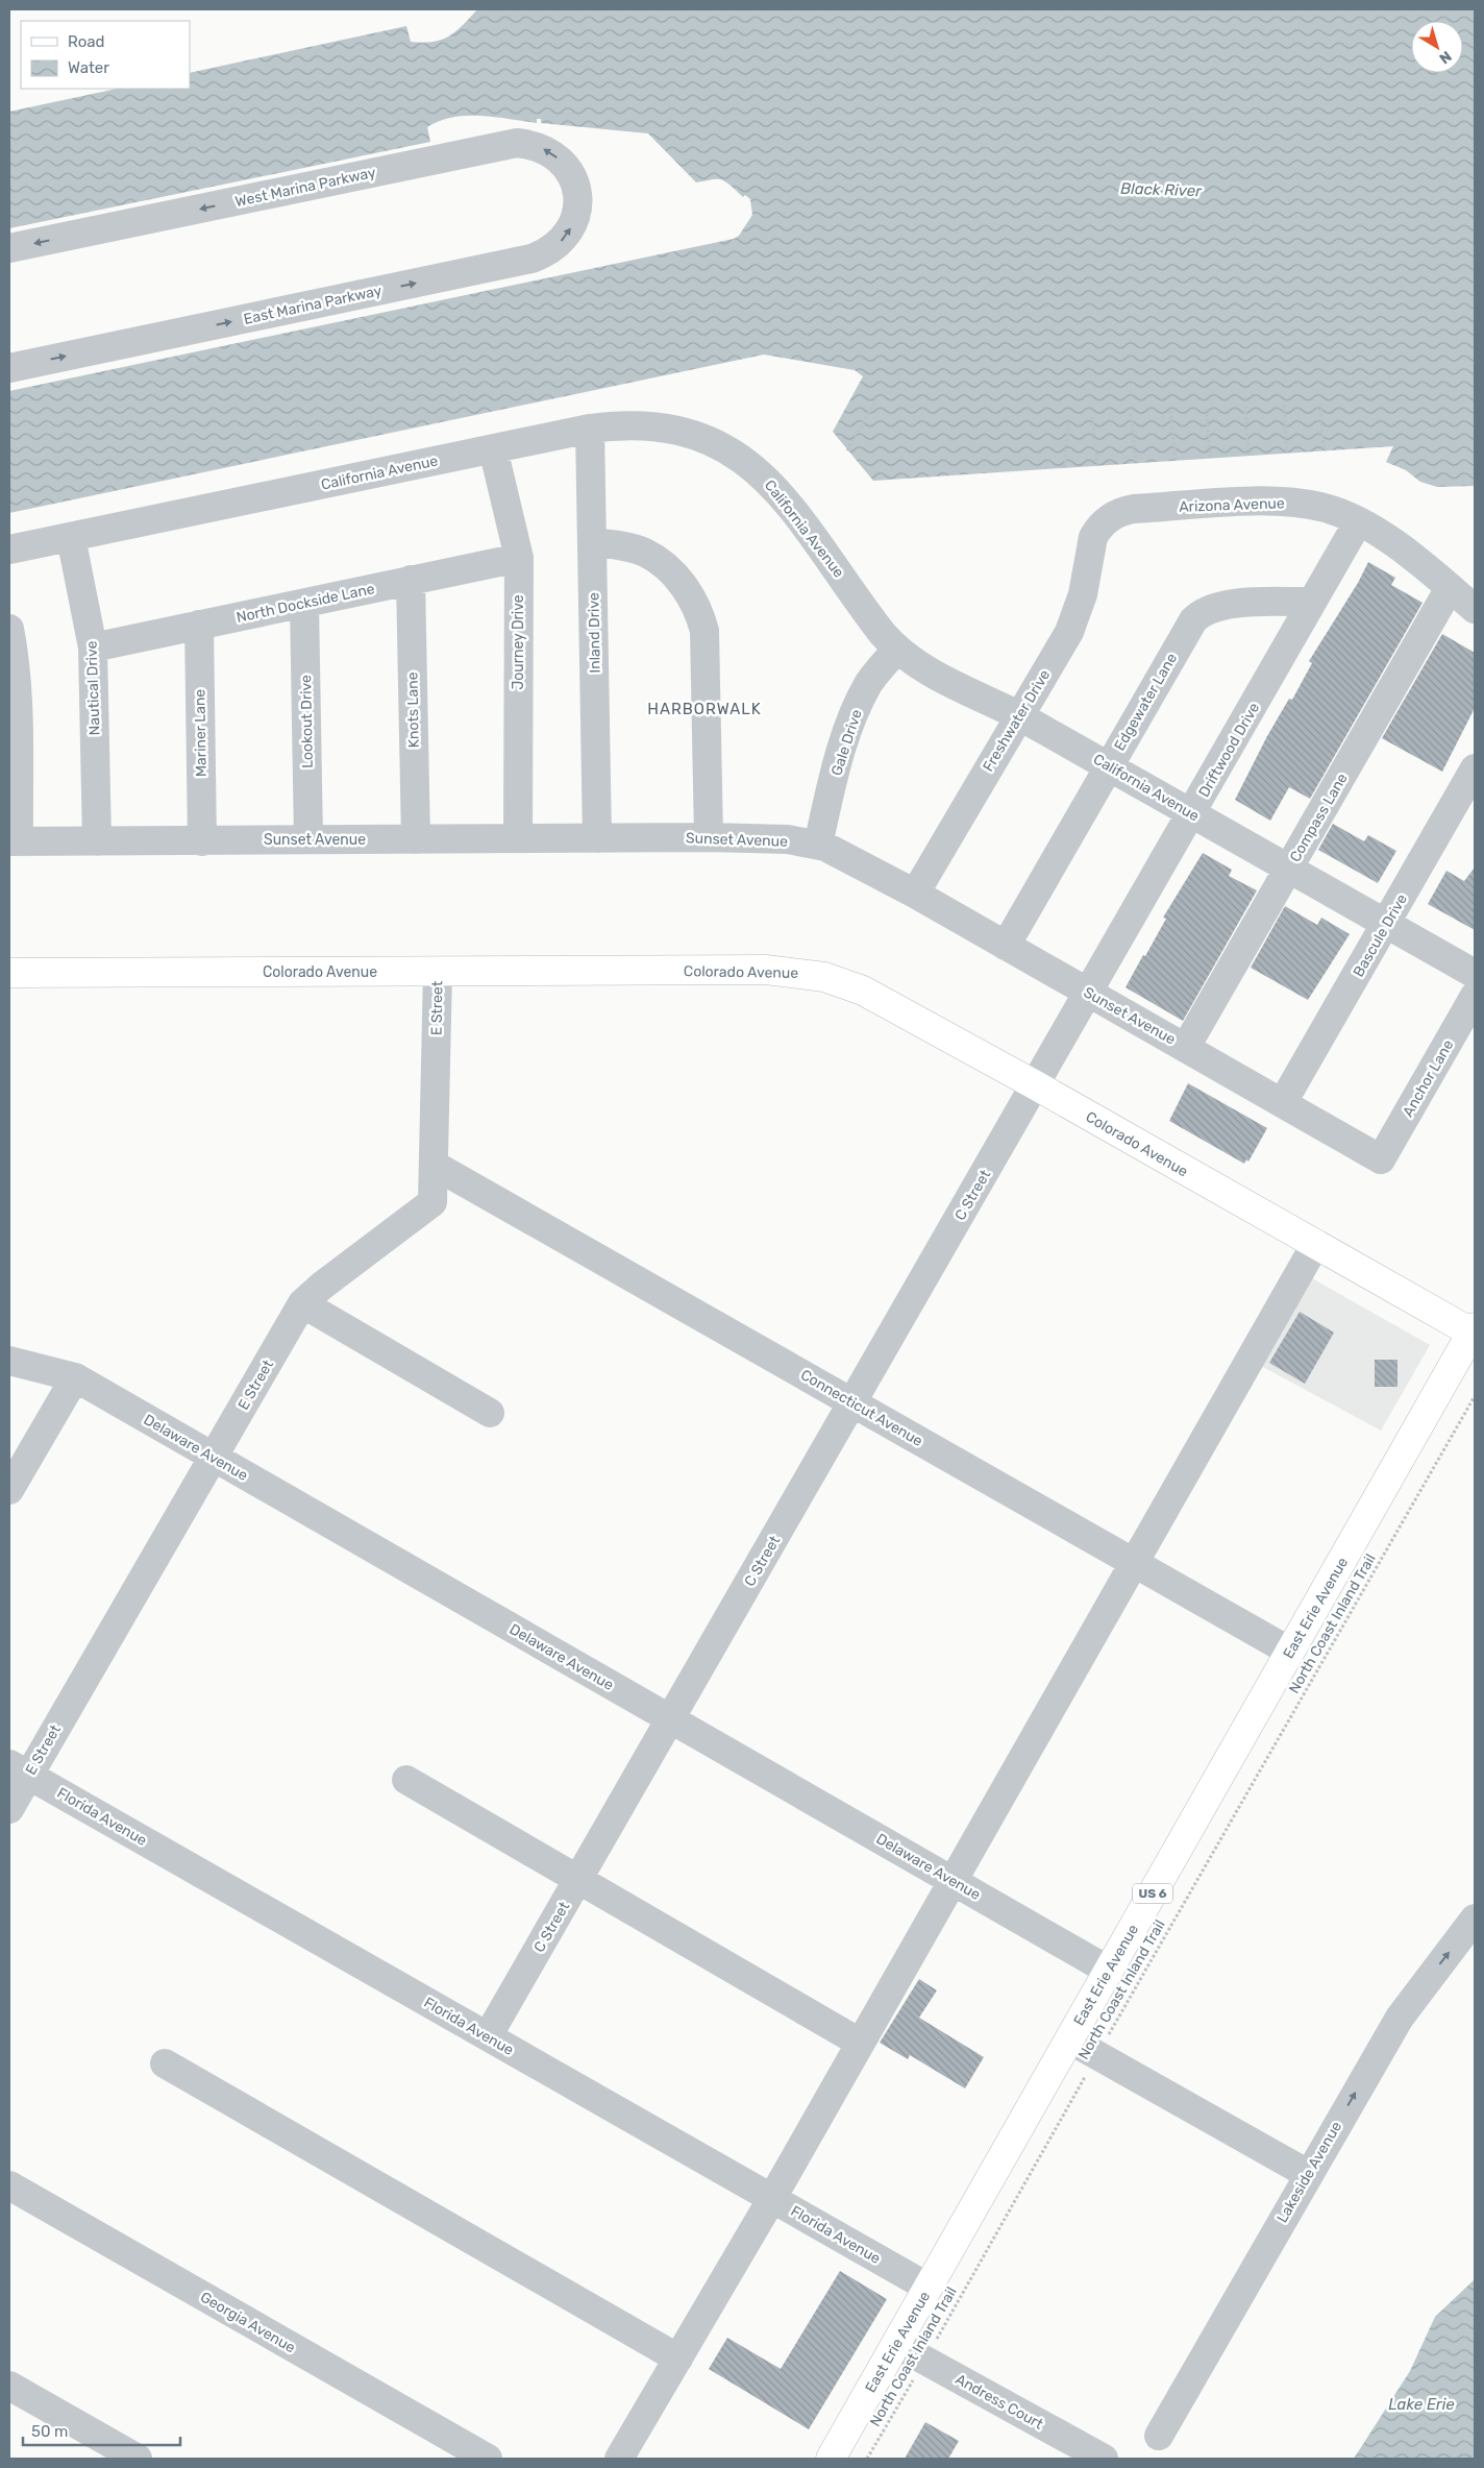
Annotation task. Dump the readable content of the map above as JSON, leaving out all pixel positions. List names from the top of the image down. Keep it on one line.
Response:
{"streets":{"main road":["Colorado Avenue","East Erie Avenue","US 6"],"street":["West Marina Parkway","East Marina Parkway","California Avenue","Arizona Avenue","North Dockside Lane","Inland Drive","Journey Drive","Nautical Drive","Edgewater Lane","Knots Lane","Freshwater Drive","Lookout Drive","Mariner Lane","Gale Drive","Driftwood Drive","Compass Lane","Sunset Avenue","Bascule Drive","E Street","Anchor Lane","C Street","Connecticut Avenue","Delaware Avenue","Florida Avenue","Lakeside Avenue","Georgia Avenue","Andress Court"],"path":["North Coast Inland Trail"]},"crossings":[["West Marina Parkway","East Marina Parkway"],["California Avenue","Inland Drive"],["California Avenue","Journey Drive"],["California Avenue","Nautical Drive"],["California Avenue","Edgewater Lane"],["California Avenue","Freshwater Drive"],["California Avenue","Gale Drive"],["California Avenue","Driftwood Drive"],["California Avenue","Compass Lane"],["California Avenue","Bascule Drive"],["Arizona Avenue","Freshwater Drive"],["Arizona Avenue","Driftwood Drive"],["Arizona Avenue","Compass Lane"],["North Dockside Lane","Journey Drive"],["North Dockside Lane","Nautical Drive"],["North Dockside Lane","Knots Lane"],["North Dockside Lane","Lookout Drive"],["North Dockside Lane","Mariner Lane"],["Inland Drive","Sunset Avenue"],["Journey Drive","Sunset Avenue"],["Nautical Drive","Sunset Avenue"],["Edgewater Lane","Driftwood Drive"],["Edgewater Lane","Sunset Avenue"],["Knots Lane","Sunset Avenue"],["Freshwater Drive","Sunset Avenue"],["Lookout Drive","Sunset Avenue"],["Mariner Lane","Sunset Avenue"],["Gale Drive","Sunset Avenue"],["Driftwood Drive","Sunset Avenue"],["Driftwood Drive","Colorado Avenue"],["Driftwood Drive","C Street"],["Compass Lane","Sunset Avenue"],["Sunset Avenue","Bascule Drive"],["Sunset Avenue","Anchor Lane"],["Colorado Avenue","E Street"],["Colorado Avenue","C Street"],["Colorado Avenue","East Erie Avenue"],["E Street","Connecticut Avenue"],["E Street","Delaware Avenue"],["E Street","Florida Avenue"],["C Street","Connecticut Avenue"],["C Street","Delaware Avenue"],["C Street","Florida Avenue"],["Connecticut Avenue","East Erie Avenue"],["Delaware Avenue","East Erie Avenue"],["East Erie Avenue","Florida Avenue"],["East Erie Avenue","Andress Court"],["North Coast Inland Trail","Andress Court"]],"one_way":["West Marina Parkway","East Marina Parkway","Lakeside Avenue"],"districts":["HARBORWALK"],"water":["Black River","Lake Erie"],"legend":["Road","Water"],"scale_bar":"50 m","north":"bottom right"}
